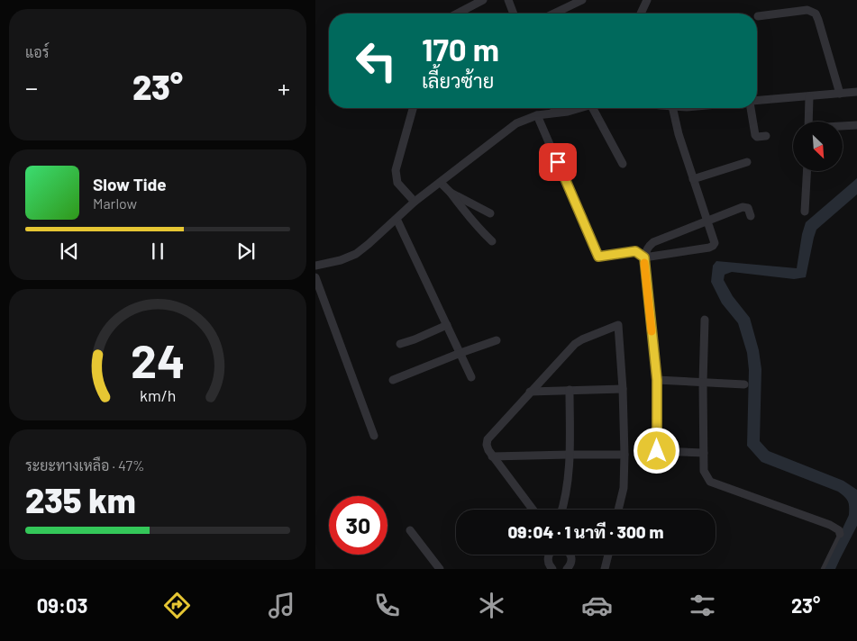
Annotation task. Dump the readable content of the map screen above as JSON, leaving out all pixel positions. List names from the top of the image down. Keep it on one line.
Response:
{"north":"bottom right","page":{"tile":["แอร์",["ระยะทางเหลือ · 47%","235 km"]],"turn":["170 m","เลี้ยวซ้าย"],"heat":["−","23°","+"],"song":["Slow Tide","Marlow"],"limit":"30","trip":"09:04 · 1 นาที · 300 m","tabs":["09:03","23°"],"gauge":["24","km/h"]}}
